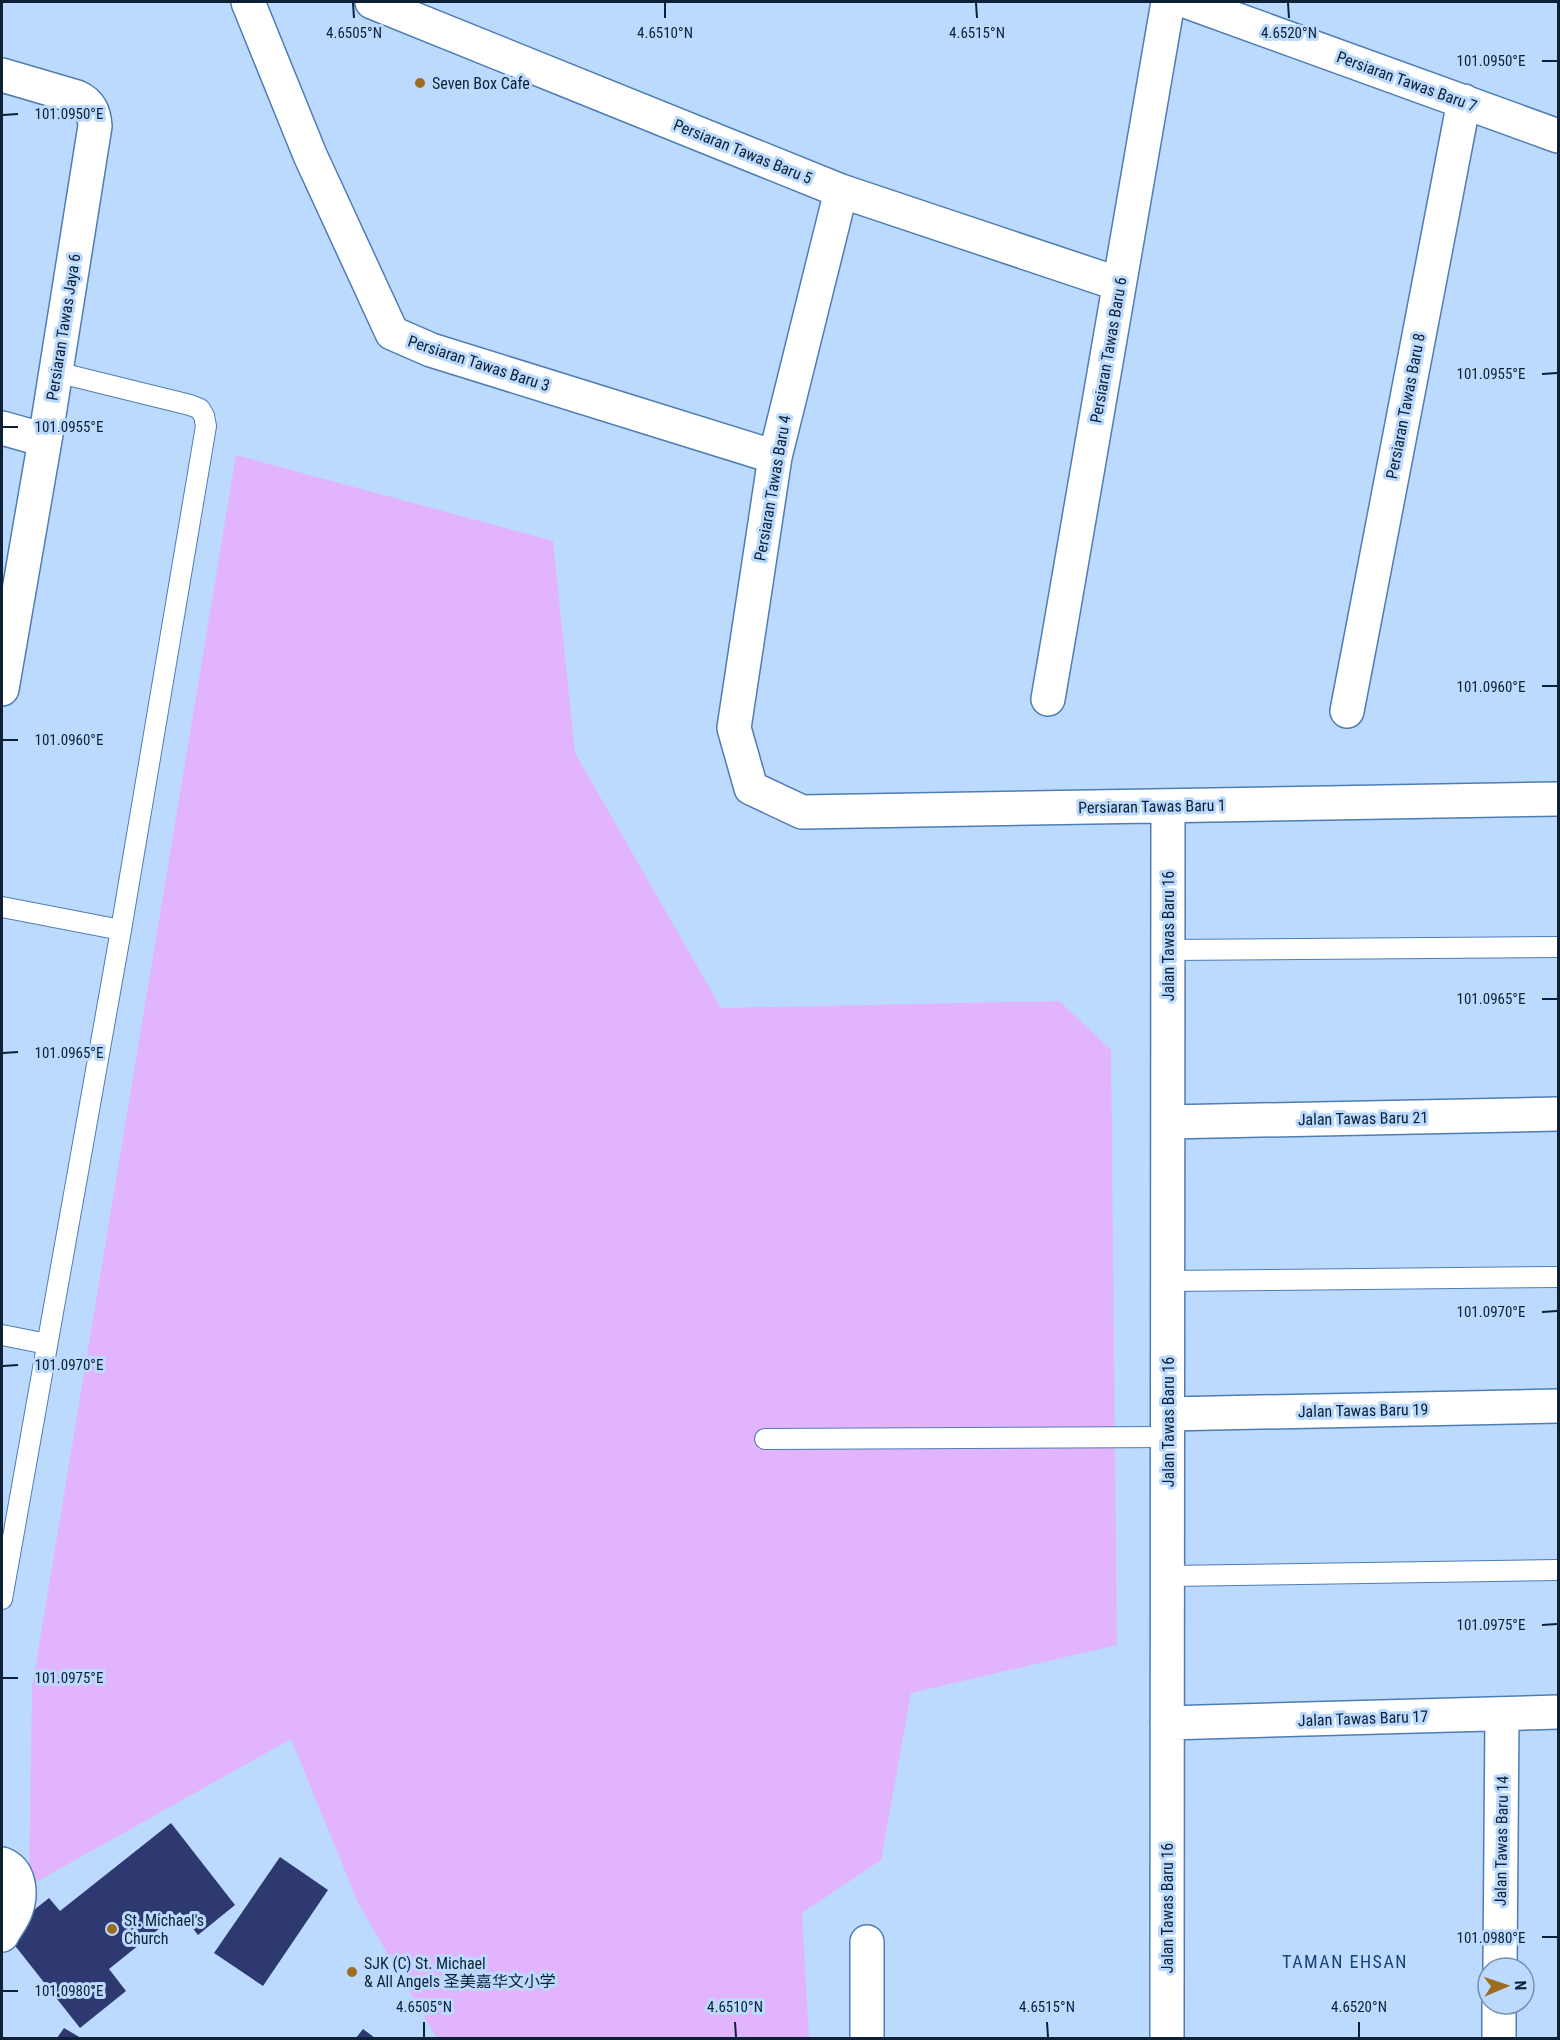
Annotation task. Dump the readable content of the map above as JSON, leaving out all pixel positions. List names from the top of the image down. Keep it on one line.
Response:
{"streets":{"street":["Persiaran Tawas Baru 7","Persiaran Tawas Baru 5","Persiaran Tawas Jaya 6","Persiaran Tawas Baru 6","Persiaran Tawas Baru 3","Persiaran Tawas Baru 8","Persiaran Tawas Baru 4","Persiaran Tawas Baru 1","Jalan Tawas Baru 16","Jalan Tawas Baru 21","Jalan Tawas Baru 19","Jalan Tawas Baru 17","Jalan Tawas Baru 14"]},"crossings":[["Persiaran Tawas Baru 7","Persiaran Tawas Baru 8"],["Persiaran Tawas Baru 5","Persiaran Tawas Baru 6"],["Persiaran Tawas Baru 5","Persiaran Tawas Baru 4"],["Persiaran Tawas Baru 3","Persiaran Tawas Baru 4"],["Persiaran Tawas Baru 4","Persiaran Tawas Baru 1"],["Persiaran Tawas Baru 1","Jalan Tawas Baru 16"],["Jalan Tawas Baru 16","Jalan Tawas Baru 21"],["Jalan Tawas Baru 16","Jalan Tawas Baru 19"],["Jalan Tawas Baru 16","Jalan Tawas Baru 17"],["Jalan Tawas Baru 17","Jalan Tawas Baru 14"]],"districts":["TAMAN EHSAN"],"places":["Seven Box Cafe","St. Michael's Church","SJK (C) St. Michael & All Angels 圣美嘉华文小学"],"north":"right","coordinates":["4.6505°N","4.6510°N","4.6515°N","4.6520°N","101.0950°E","101.0955°E","101.0960°E","101.0965°E","101.0970°E","101.0975°E","101.0980°E"]}
